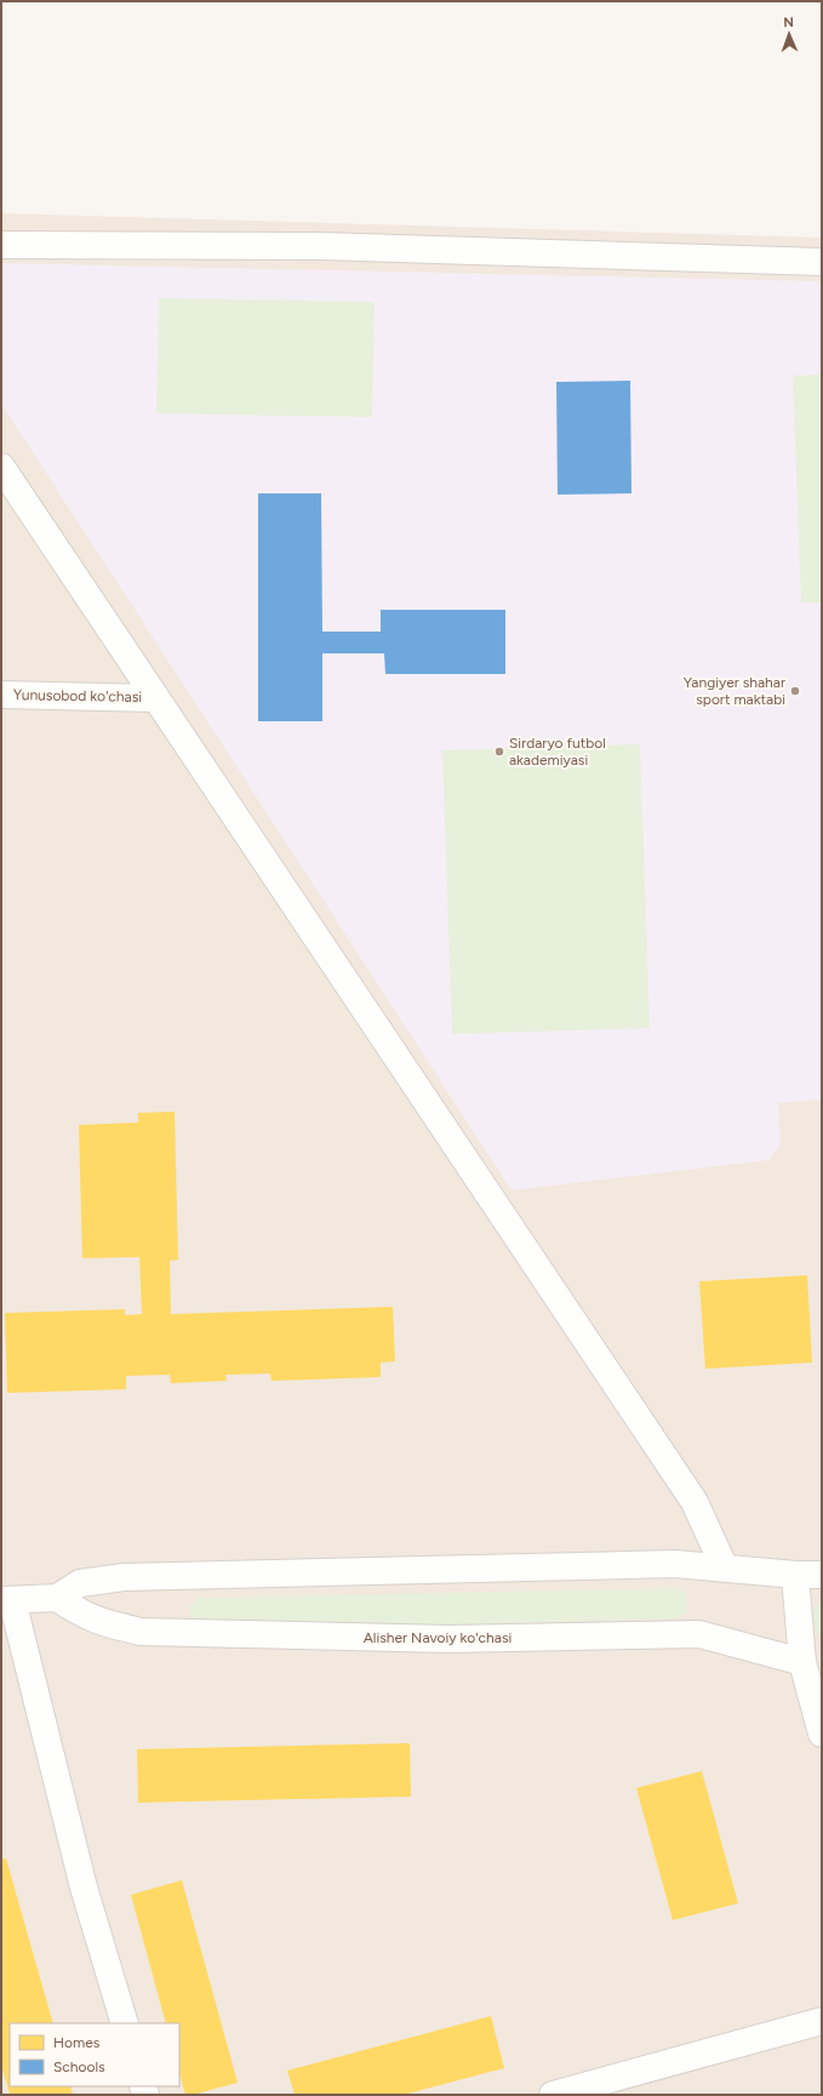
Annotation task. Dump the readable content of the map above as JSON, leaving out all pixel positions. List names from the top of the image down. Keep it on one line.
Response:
{"streets":{"street":["Yunusobod ko'chasi","Alisher Navoiy ko'chasi"]},"places":["Yangiyer shahar sport maktabi","Sirdaryo futbol akademiyasi"],"legend":["Homes","Schools"],"north":"top"}
